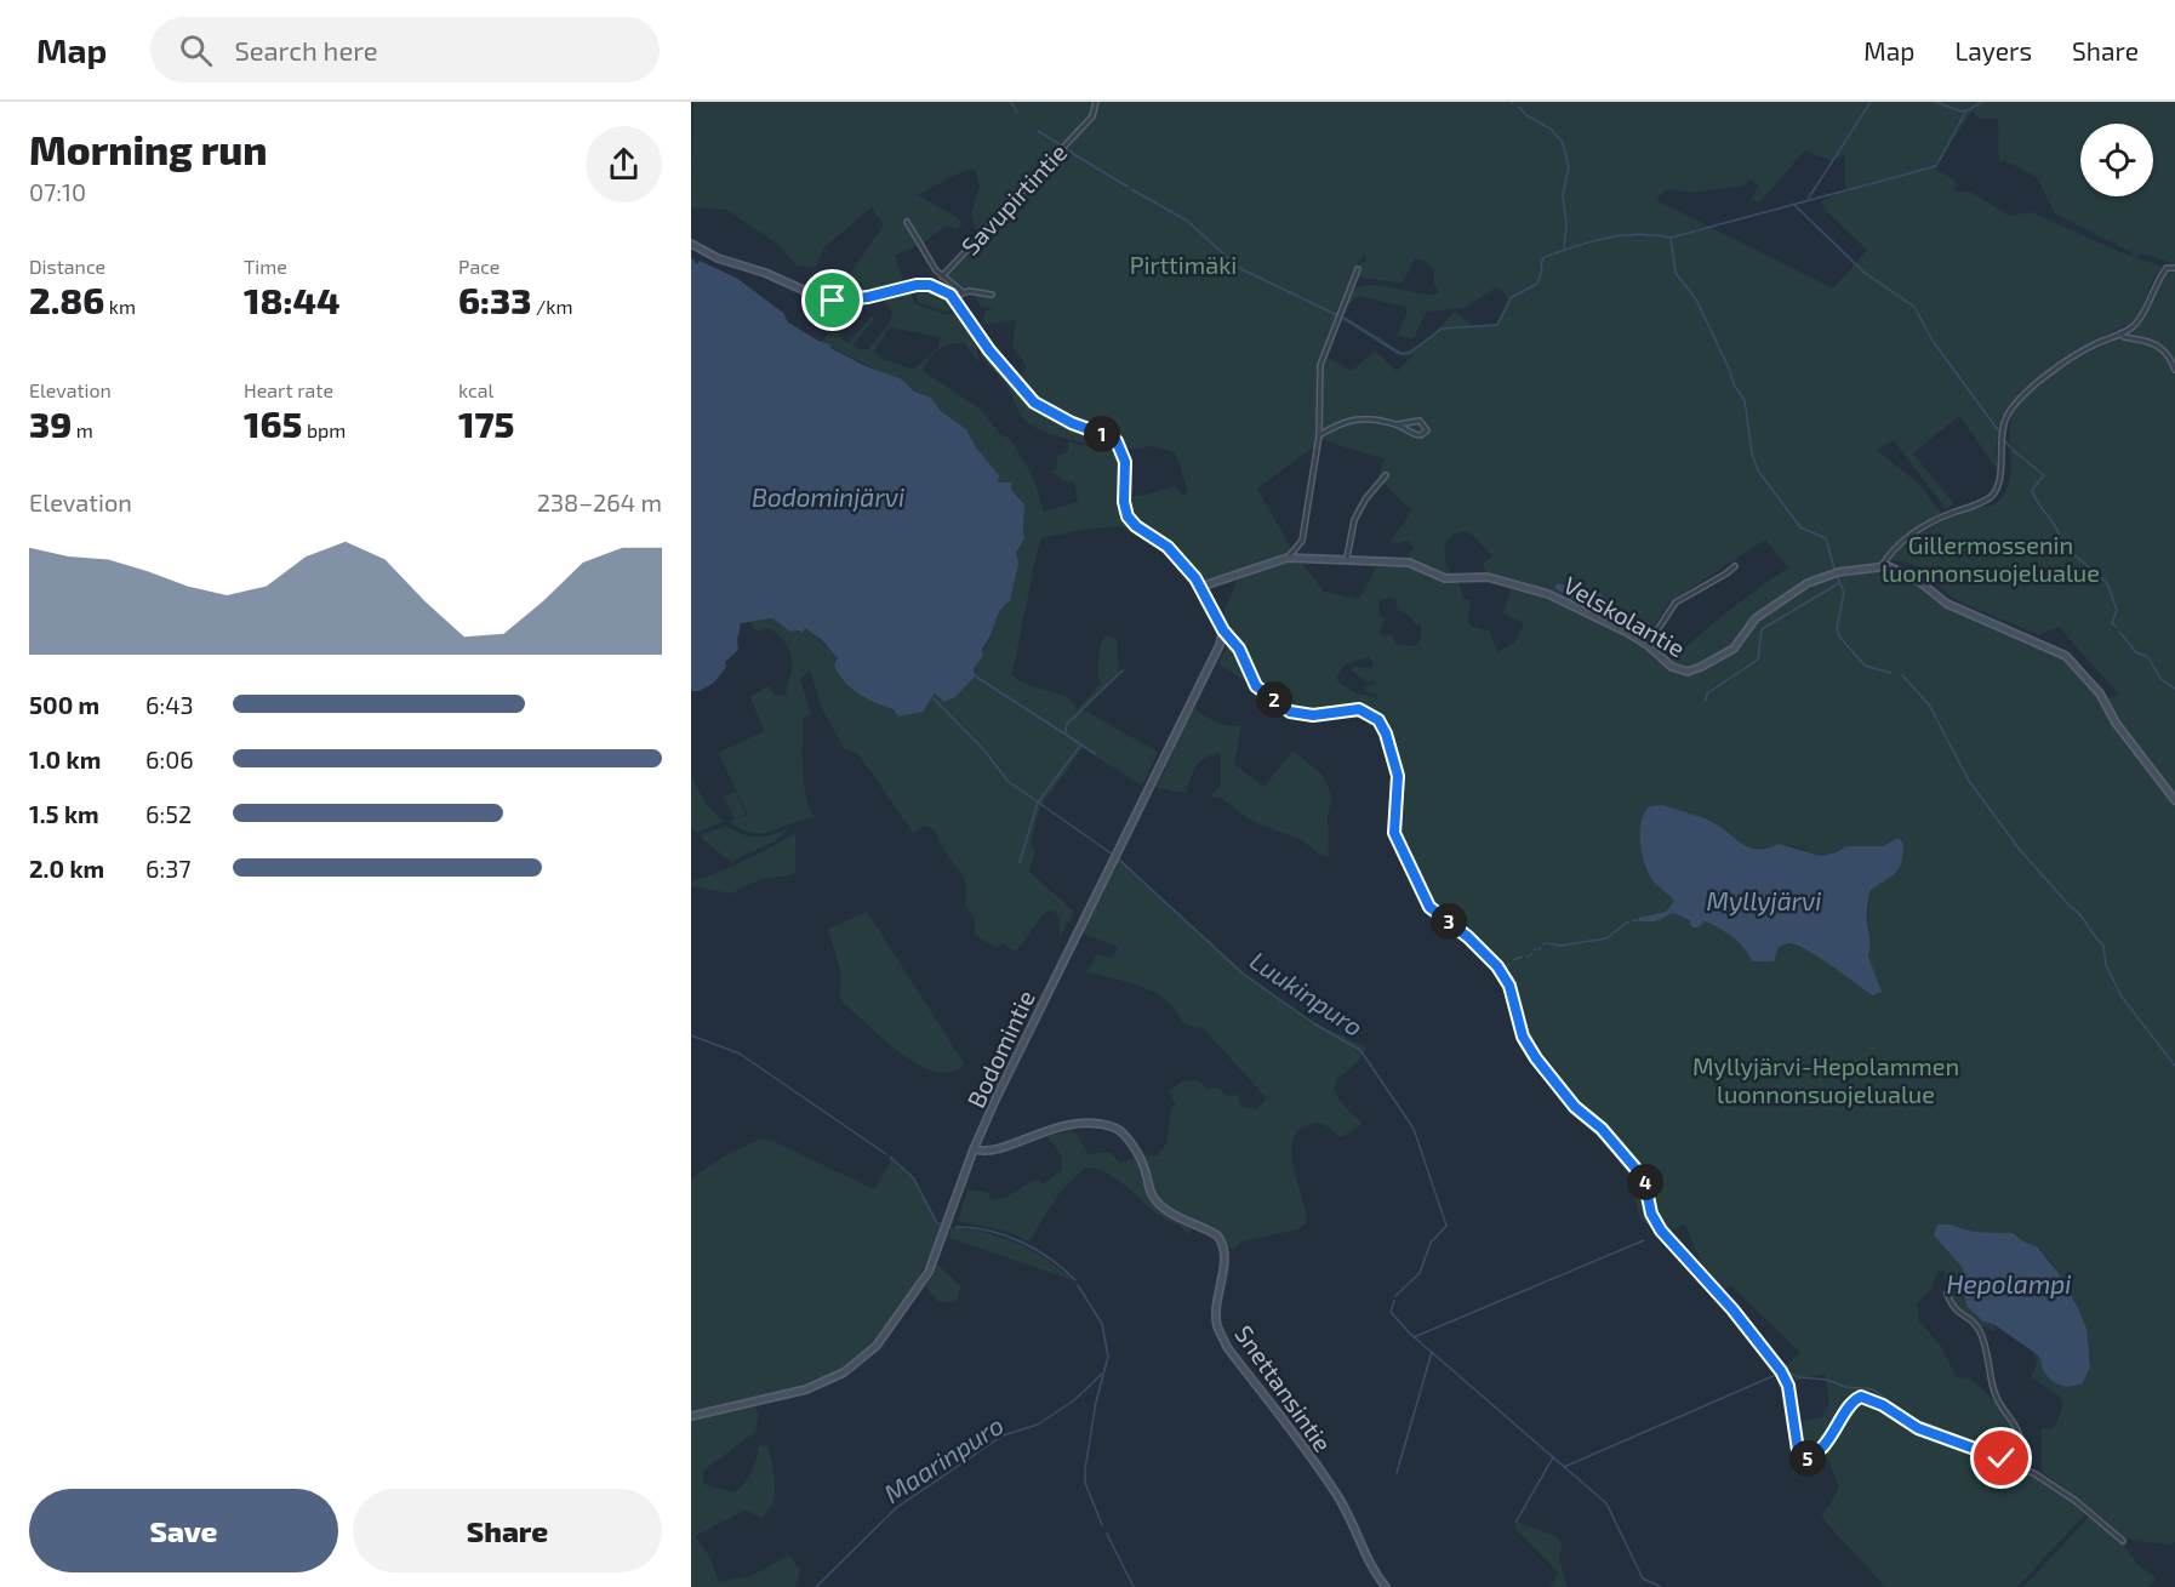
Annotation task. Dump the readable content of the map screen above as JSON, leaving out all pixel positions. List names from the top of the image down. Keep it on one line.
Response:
{"streets":{"street":["Savupirtintie","Velskolantie","Bodomintie","Snettansintie"]},"crossings":[["Bodomintie","Snettansintie"]],"water":["Bodominjärvi","Myllyjärvi","Luukinpuro","Hepolampi","Maarinpuro"],"parks":["Pirttimäki","Gillermossenin luonnonsuojelualue","Myllyjärvi-Hepolammen luonnonsuojelualue"],"page":{"header":"Map","search":"Search here","nav":["Map","Layers","Share"],"heading":["Morning run","07:10"],"stats":[["Distance","2.86 km"],["Time","18:44"],["Pace","6:33 /km"],["Elevation","39 m"],["Heart rate","165 bpm"],["kcal","175"]],"pins":["1","2","3","4","5"],"chart":["Elevation","238–264 m"],"list":[{"name":"500 m","note":"6:43"},{"name":"1.0 km","note":"6:06"},{"name":"1.5 km","note":"6:52"},{"name":"2.0 km","note":"6:37"}],"buttons":["Save","Share"]}}
